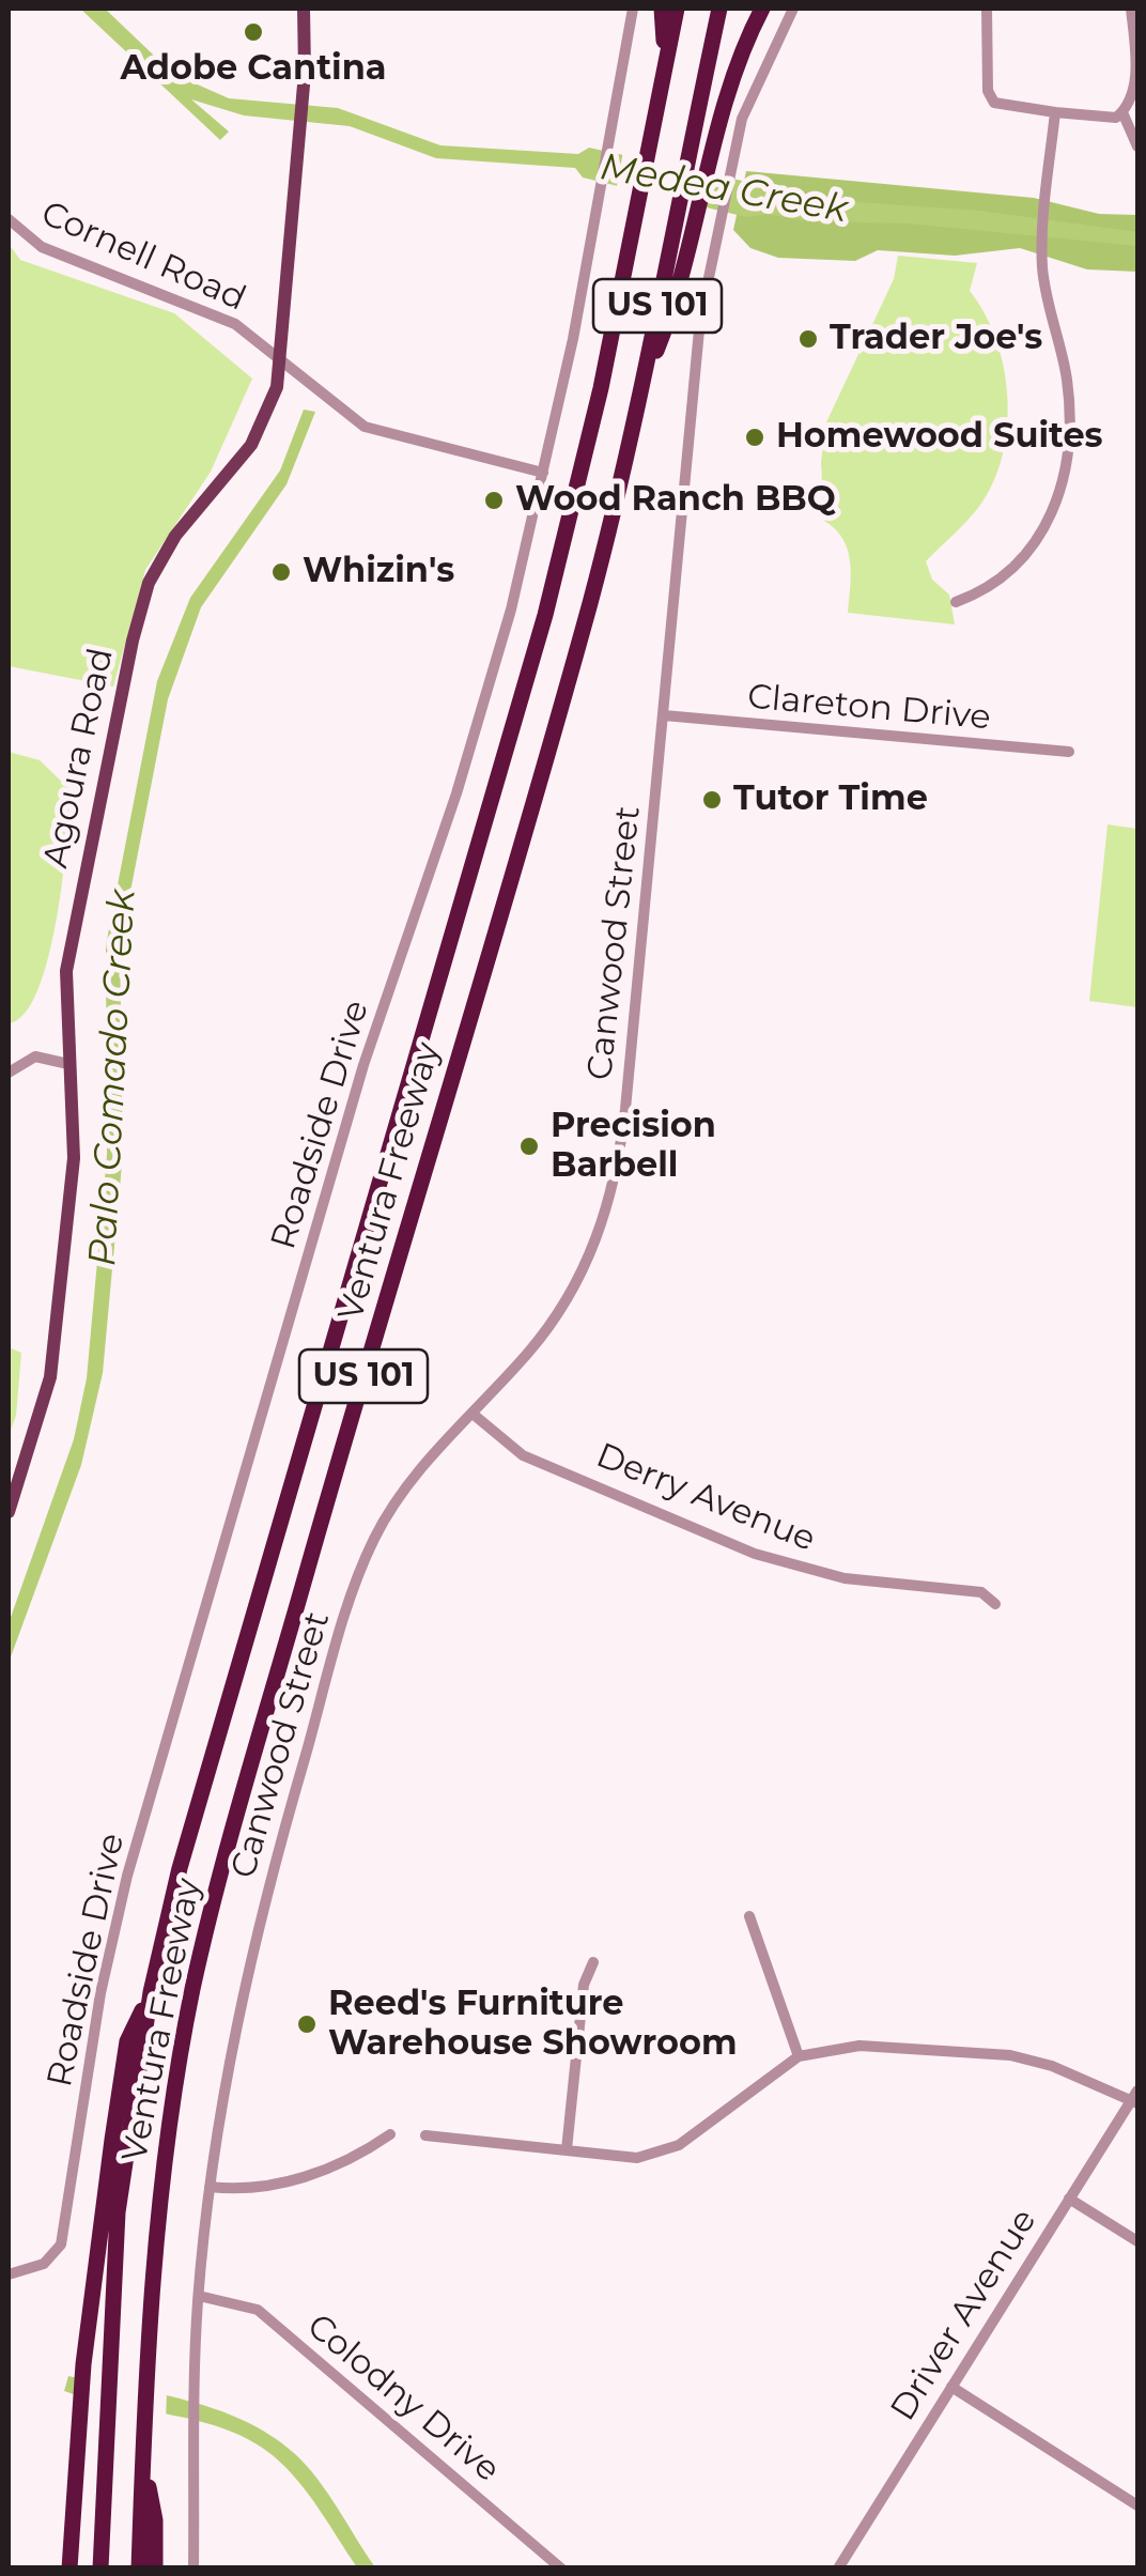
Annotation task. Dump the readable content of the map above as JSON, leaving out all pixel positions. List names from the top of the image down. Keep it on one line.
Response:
{"streets":{"highway":["US 101","Ventura Freeway"],"main road":["Agoura Road"],"street":["Cornell Road","Clareton Drive","Canwood Street","Roadside Drive","Derry Avenue","Driver Avenue","Colodny Drive"]},"crossings":[["Cornell Road","Agoura Road"],["Cornell Road","Roadside Drive"],["Clareton Drive","Canwood Street"],["Canwood Street","Derry Avenue"],["Canwood Street","Colodny Drive"]],"water":["Medea Creek","Palo Comado Creek"],"places":["Adobe Cantina","Trader Joe's","Homewood Suites","Wood Ranch BBQ","Whizin's","Tutor Time","Precision Barbell","Reed's Furniture Warehouse Showroom"]}
